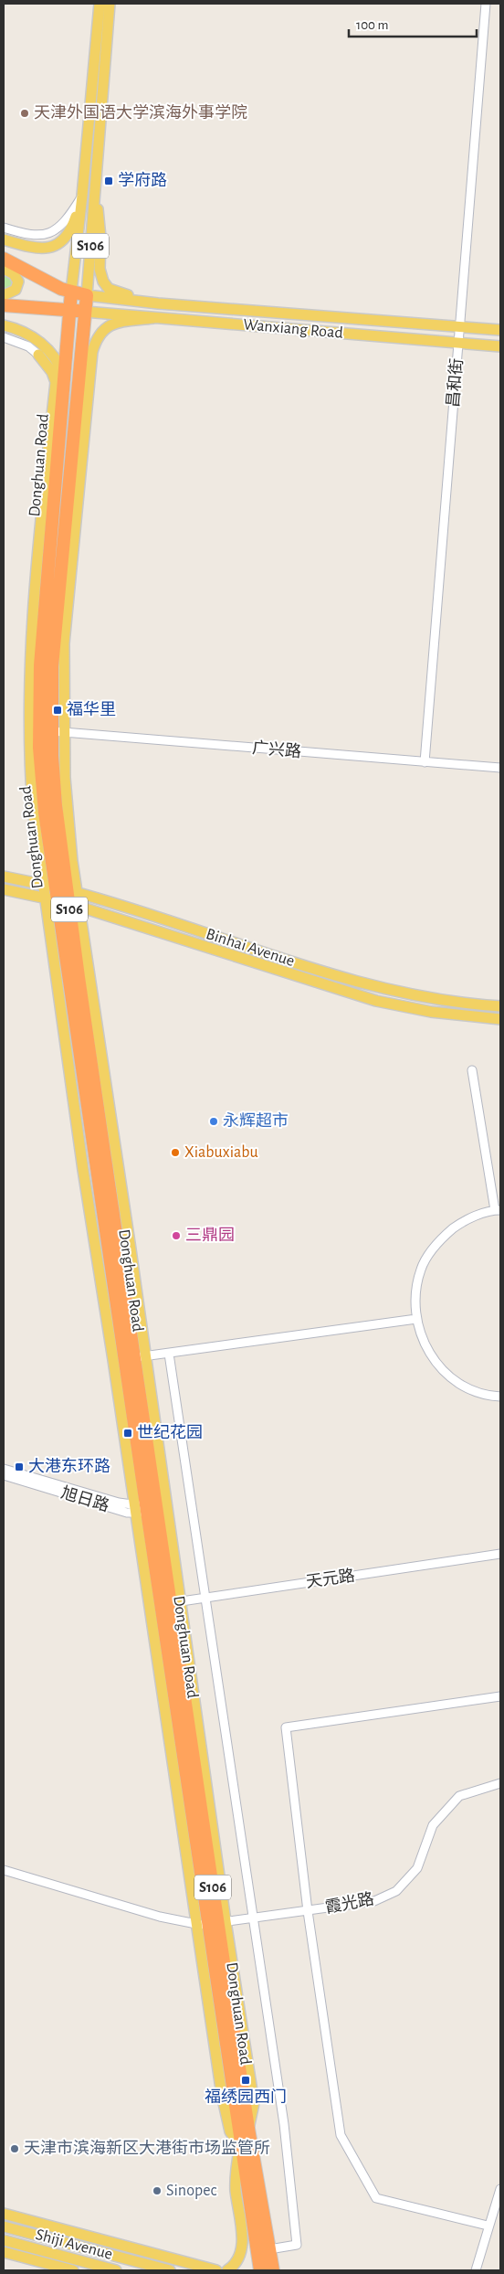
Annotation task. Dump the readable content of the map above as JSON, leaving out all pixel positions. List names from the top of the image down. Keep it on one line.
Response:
{"streets":{"highway":["S106","Donghuan Road"],"main road":["Wanxiang Road","Binhai Avenue","Shiji Avenue"],"street":["昌和街","广兴路","旭日路","天元路","霞光路"]},"crossings":[["S106","Wanxiang Road"],["S106","Donghuan Road"],["Wanxiang Road","昌和街"],["Wanxiang Road","Donghuan Road"],["昌和街","广兴路"],["Donghuan Road","广兴路"],["Donghuan Road","Binhai Avenue"],["Donghuan Road","旭日路"],["Donghuan Road","天元路"],["Donghuan Road","霞光路"]],"places":{"other":["天津外国语大学滨海外事学院","永辉超市","Xiabuxiabu","三鼎园","天津市滨海新区大港街市场监管所","Sinopec"],"transit":["学府路","福华里","世纪花园","大港东环路","福绣园西门"]},"scale_bar":"100 m"}
